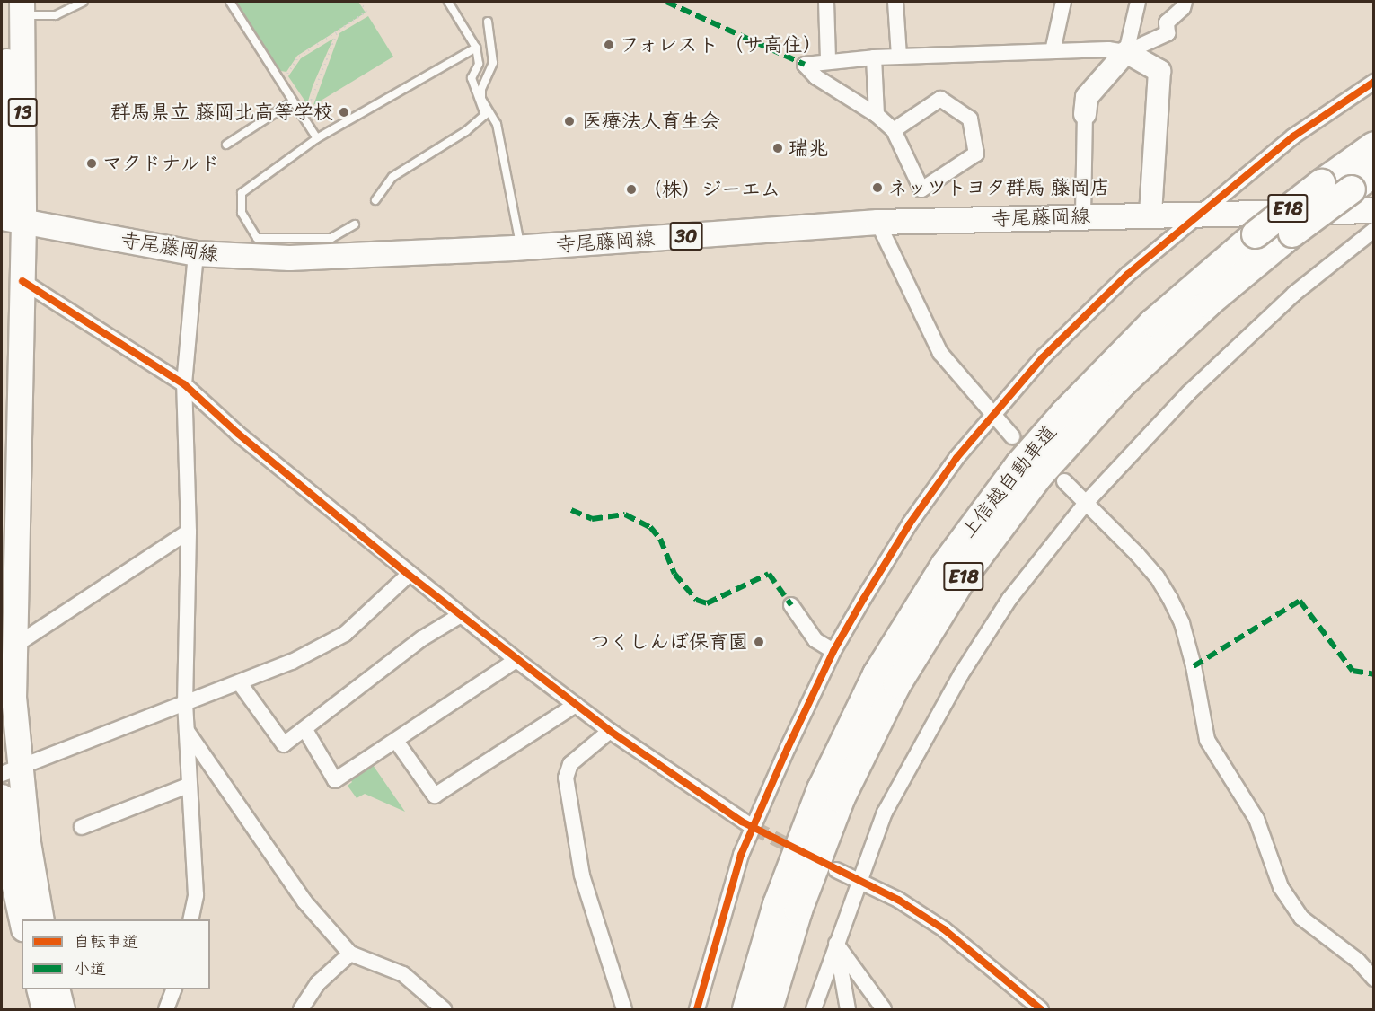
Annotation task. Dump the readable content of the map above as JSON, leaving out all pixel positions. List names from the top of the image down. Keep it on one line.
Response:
{"streets":{"highway":["E18","上信越自動車道"],"main road":["13","寺尾藤岡線","30"]},"crossings":[["13","寺尾藤岡線"]],"places":["フォレスト （サ高住）","群馬県立 藤岡北高等学校","医療法人育生会","瑞兆","マクドナルド","ネッツトヨタ群馬 藤岡店","（株）ジーエム","つくしんぼ保育園"],"legend":["自転車道","小道"]}
